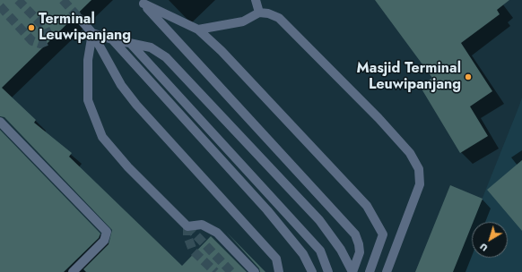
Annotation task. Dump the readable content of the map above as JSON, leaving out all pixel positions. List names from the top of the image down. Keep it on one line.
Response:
{"places":["Terminal Leuwipanjang","Masjid Terminal Leuwipanjang"],"north":"bottom left"}
